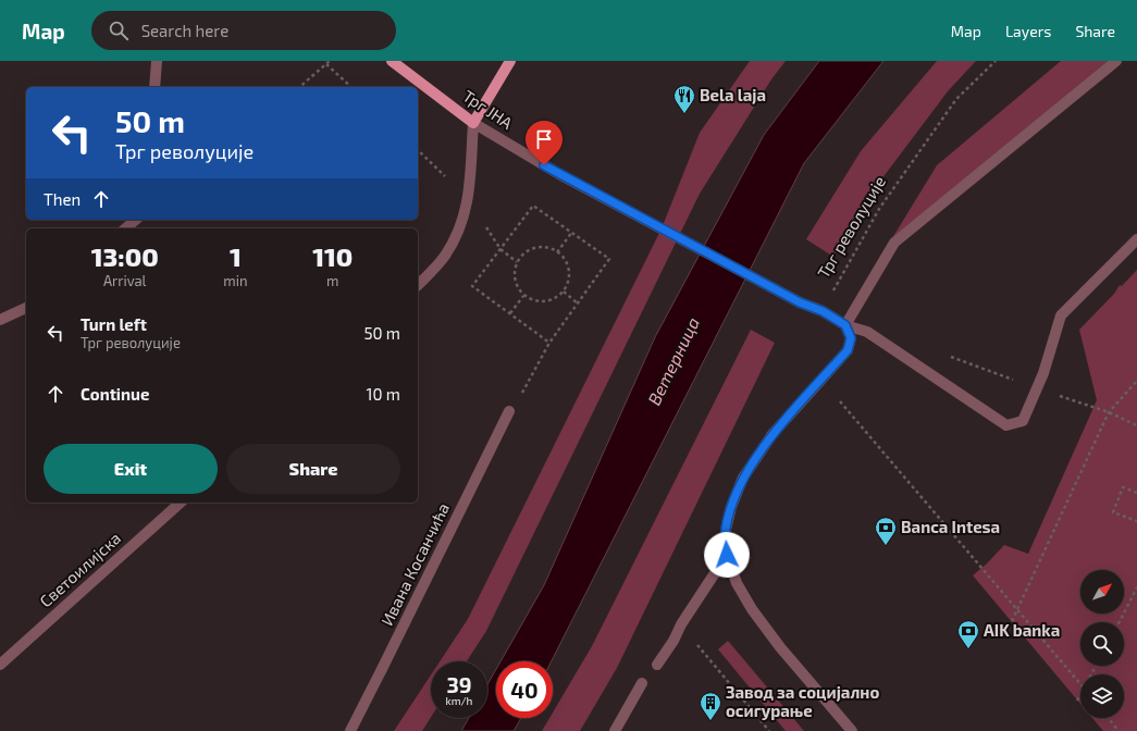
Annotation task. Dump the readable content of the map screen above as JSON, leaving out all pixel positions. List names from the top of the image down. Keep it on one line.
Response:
{"streets":{"main road":["Трг ЈНА"],"street":["Ивана Косанчића","Светоилијска"],"path":["Трг револуције"]},"water":["Ветерница"],"places":{"restaurant":["Bela laja"],"bank":["Banca Intesa","AIK banka"],"building":["Завод за социјално осигурање"]},"north":"top right","page":{"header":"Map","search":"Search here","nav":["Map","Layers","Share"],"turn":["50 m","Трг револуције"],"then":"Then","eta":["13:00","Arrival","1","min","110","m"],"list":[{"name":"Turn left","note":"Трг револуције","value":"50 m"},{"name":"Continue","value":"10 m"}],"buttons":["Exit","Share"],"speed":"39 km/h","limit":"40"}}
